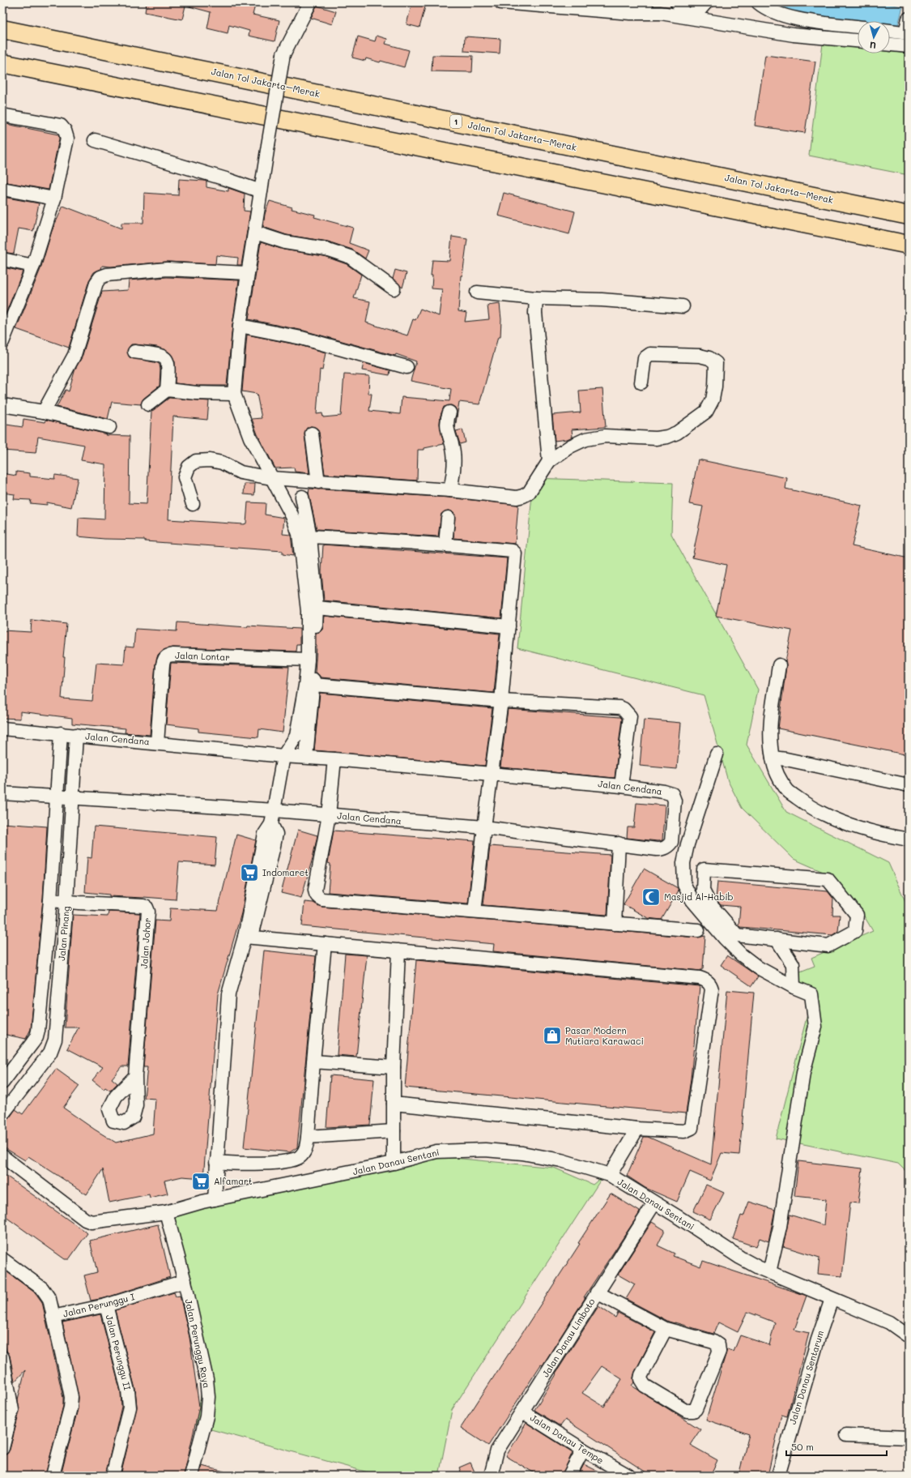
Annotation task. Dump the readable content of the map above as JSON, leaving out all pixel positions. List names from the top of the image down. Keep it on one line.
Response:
{"streets":{"highway":["Jalan Tol Jakarta–Merak","1"],"street":["Jalan Lontar","Jalan Cendana","Jalan Pinang","Jalan Johor","Jalan Danau Sentani","Jalan Perunggu I","Jalan Danau Limboto","Jalan Perunggu Raya","Jalan Perunggu II","Jalan Danau Sentarum","Jalan Danau Tempe"]},"crossings":[["Jalan Lontar","Jalan Cendana"],["Jalan Cendana","Jalan Pinang"],["Jalan Pinang","Jalan Johor"],["Jalan Danau Sentani","Jalan Danau Limboto"],["Jalan Danau Sentani","Jalan Perunggu Raya"],["Jalan Danau Sentani","Jalan Danau Sentarum"],["Jalan Perunggu I","Jalan Perunggu Raya"],["Jalan Perunggu I","Jalan Perunggu II"],["Jalan Danau Limboto","Jalan Danau Tempe"]],"places":{"supermarket":["Indomaret","Alfamart"],"mosque":["Masjid Al-Habib"],"shop":["Pasar Modern Mutiara Karawaci"]},"scale_bar":"50 m","north":"bottom"}
